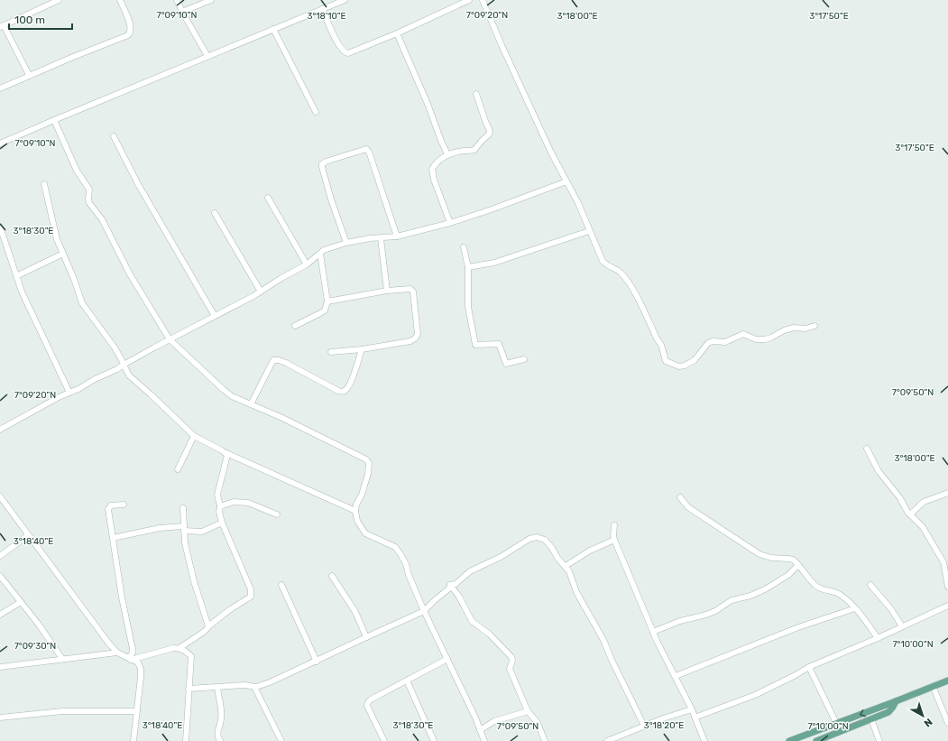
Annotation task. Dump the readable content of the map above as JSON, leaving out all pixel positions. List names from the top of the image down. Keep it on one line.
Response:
{"scale_bar":"100 m","north":"bottom right","coordinates":["7°09'10\"N","7°09'20\"N","3°18'10\"E","3°18'00\"E","3°17'50\"E","3°18'30\"E","7°09'50\"N","3°18'40\"E","7°10'00\"N","7°09'30\"N","3°18'20\"E"]}
